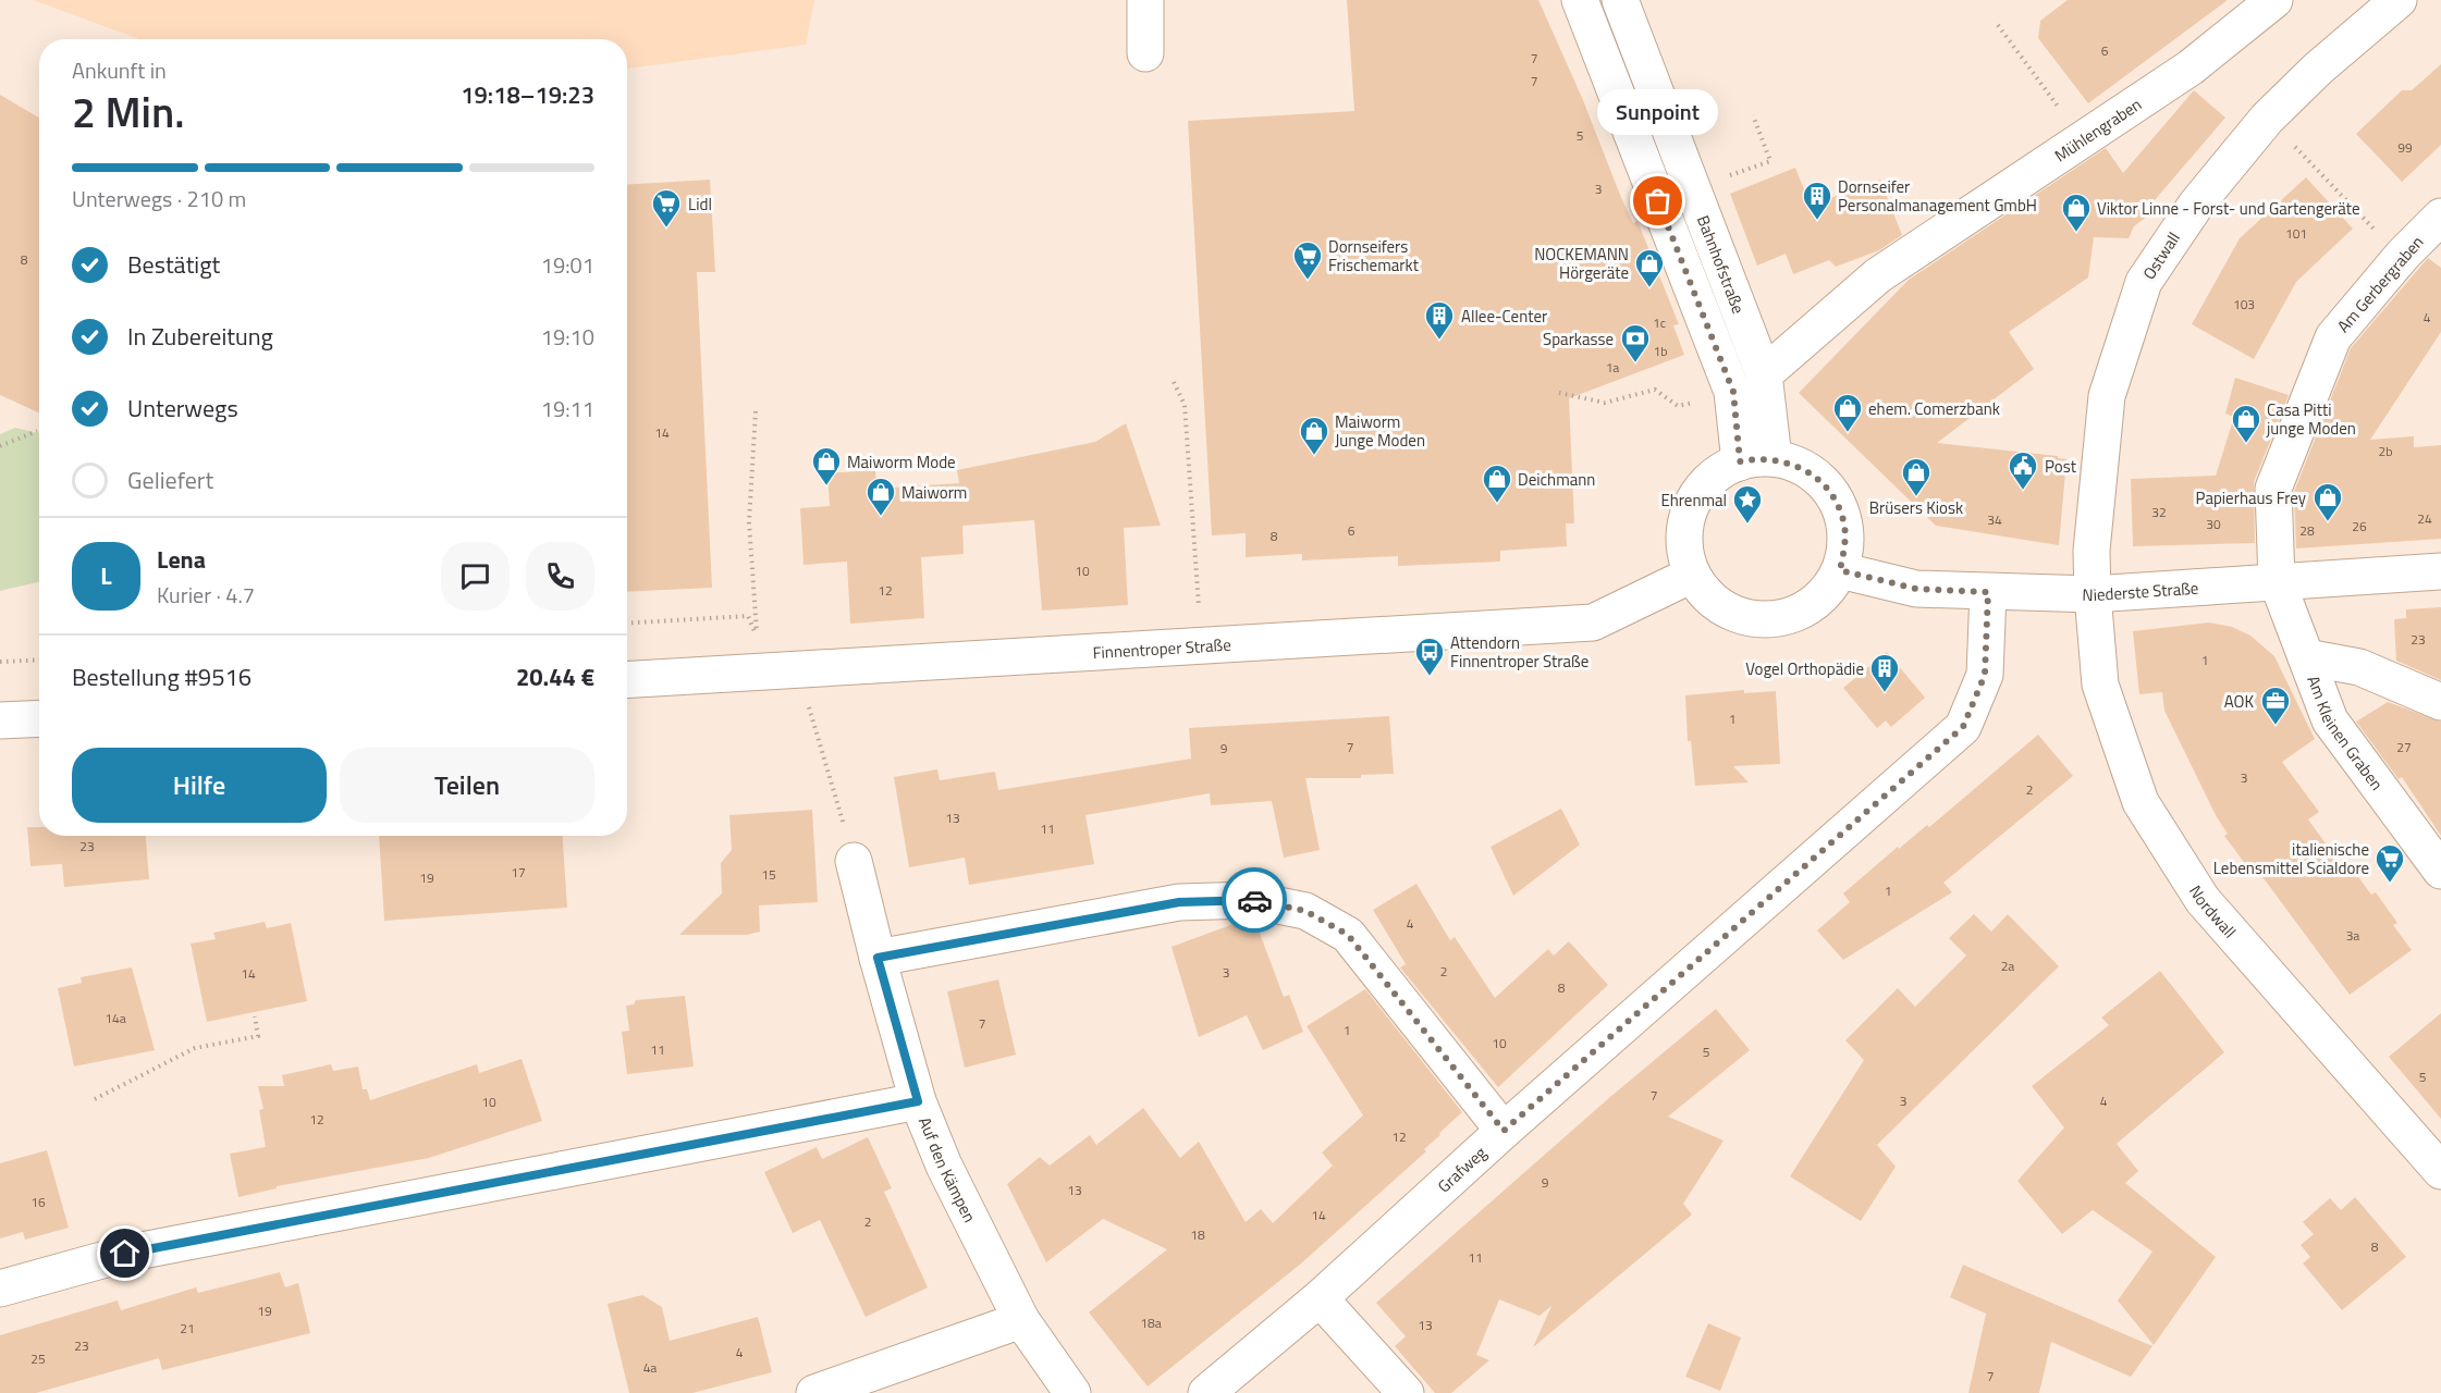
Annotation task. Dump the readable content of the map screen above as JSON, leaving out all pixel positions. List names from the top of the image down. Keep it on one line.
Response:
{"streets":{"street":["Mühlengraben","Ostwall","Bahnhofstraße","Am Gerbergraben","Niederste Straße","Finnentroper Straße","Am Kleinen Graben","Nordwall","Auf den Kämpen","Grafweg"]},"crossings":[["Mühlengraben","Bahnhofstraße"],["Ostwall","Niederste Straße"],["Ostwall","Nordwall"],["Bahnhofstraße","Niederste Straße"],["Bahnhofstraße","Finnentroper Straße"],["Am Gerbergraben","Niederste Straße"],["Am Gerbergraben","Am Kleinen Graben"],["Niederste Straße","Finnentroper Straße"],["Niederste Straße","Am Kleinen Graben"],["Niederste Straße","Nordwall"],["Niederste Straße","Grafweg"]],"places":{"other":["Sunpoint"],"building":["Dornseifer Personalmanagement GmbH","Allee-Center","Vogel Orthopädie"],"supermarket":["Lidl","Dornseifers Frischemarkt","italienische Lebensmittel Scialdore"],"shop":["Viktor Linne - Forst- und Gartengeräte","NOCKEMANN Hörgeräte","ehem. Comerzbank","Casa Pitti junge Moden","Maiworm Junge Moden","Maiworm Mode","Brüsers Kiosk","Deichmann","Maiworm","Papierhaus Frey"],"bank":["Sparkasse"],"public building":["Post"],"place":["Ehrenmal"],"bus stop":["Attendorn Finnentroper Straße"],"office":["AOK"]},"house_numbers":["6","7","7","5","99","3","101","8","103","4","1c","1b","1a","14","2b","32","24","34","30","26","6","28","8","10","12","23","1","1","7","27","9","3","2","13","11","23","17","15","19","1","4","3a","2a","2","3","14","8","14a","7","1","10","11","5","5","7","3","4","10","12","12","9","13","16","14","2","18","8","11","19","18a","13","21","23","4","25","4a","7"],"page":{"heading":["2 Min.","Ankunft in","19:18–19:23"],"panel":["Lena","Kurier · 4.7","Bestellung #9516","20.44 €"],"bubble":"Sunpoint","bar":"Unterwegs · 210 m","list":[["Bestätigt","19:01"],["In Zubereitung","19:10"],["Unterwegs","19:11"],"Geliefert"],"round":"L","buttons":["Hilfe","Teilen"]}}
